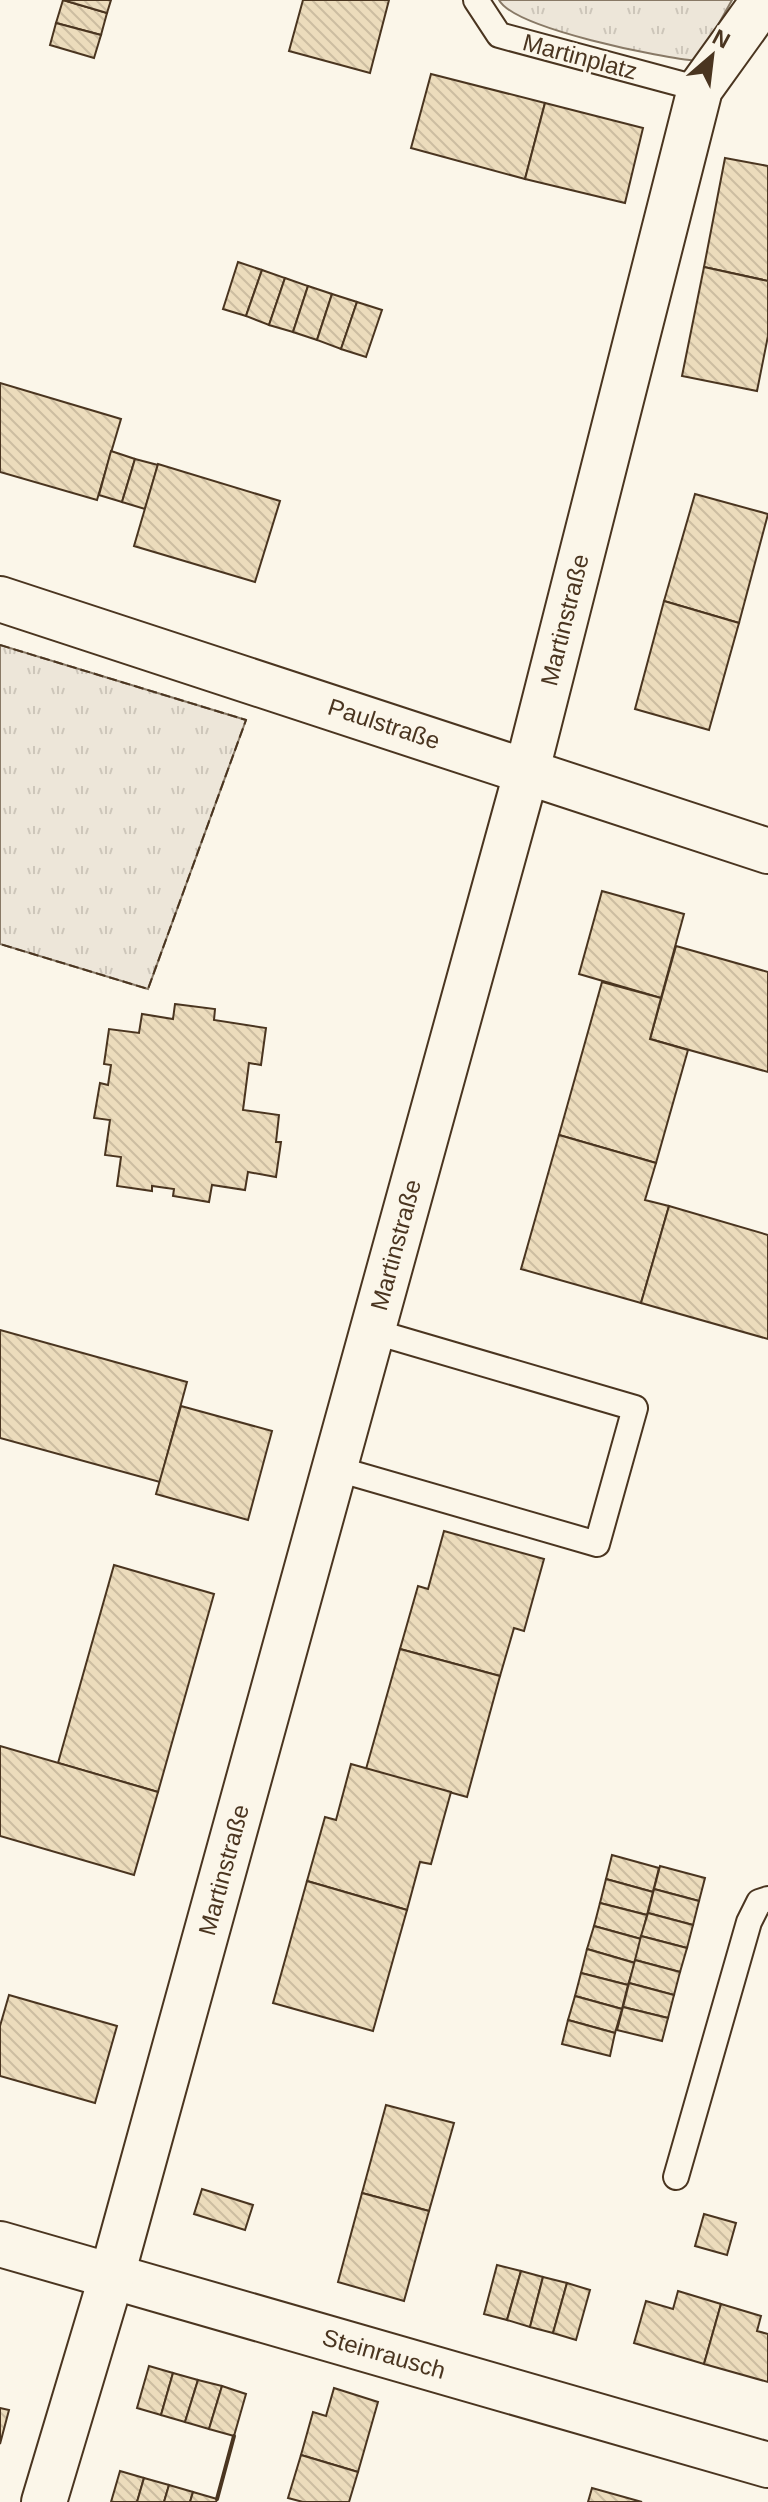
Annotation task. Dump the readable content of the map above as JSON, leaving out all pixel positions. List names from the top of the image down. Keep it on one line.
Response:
{"streets":{"street":["Martinstraße","Paulstraße","Steinrausch"],"lane":["Martinplatz"]},"crossings":[["Martinplatz","Martinstraße"],["Martinstraße","Paulstraße"],["Martinstraße","Steinrausch"]],"north":"top right"}
